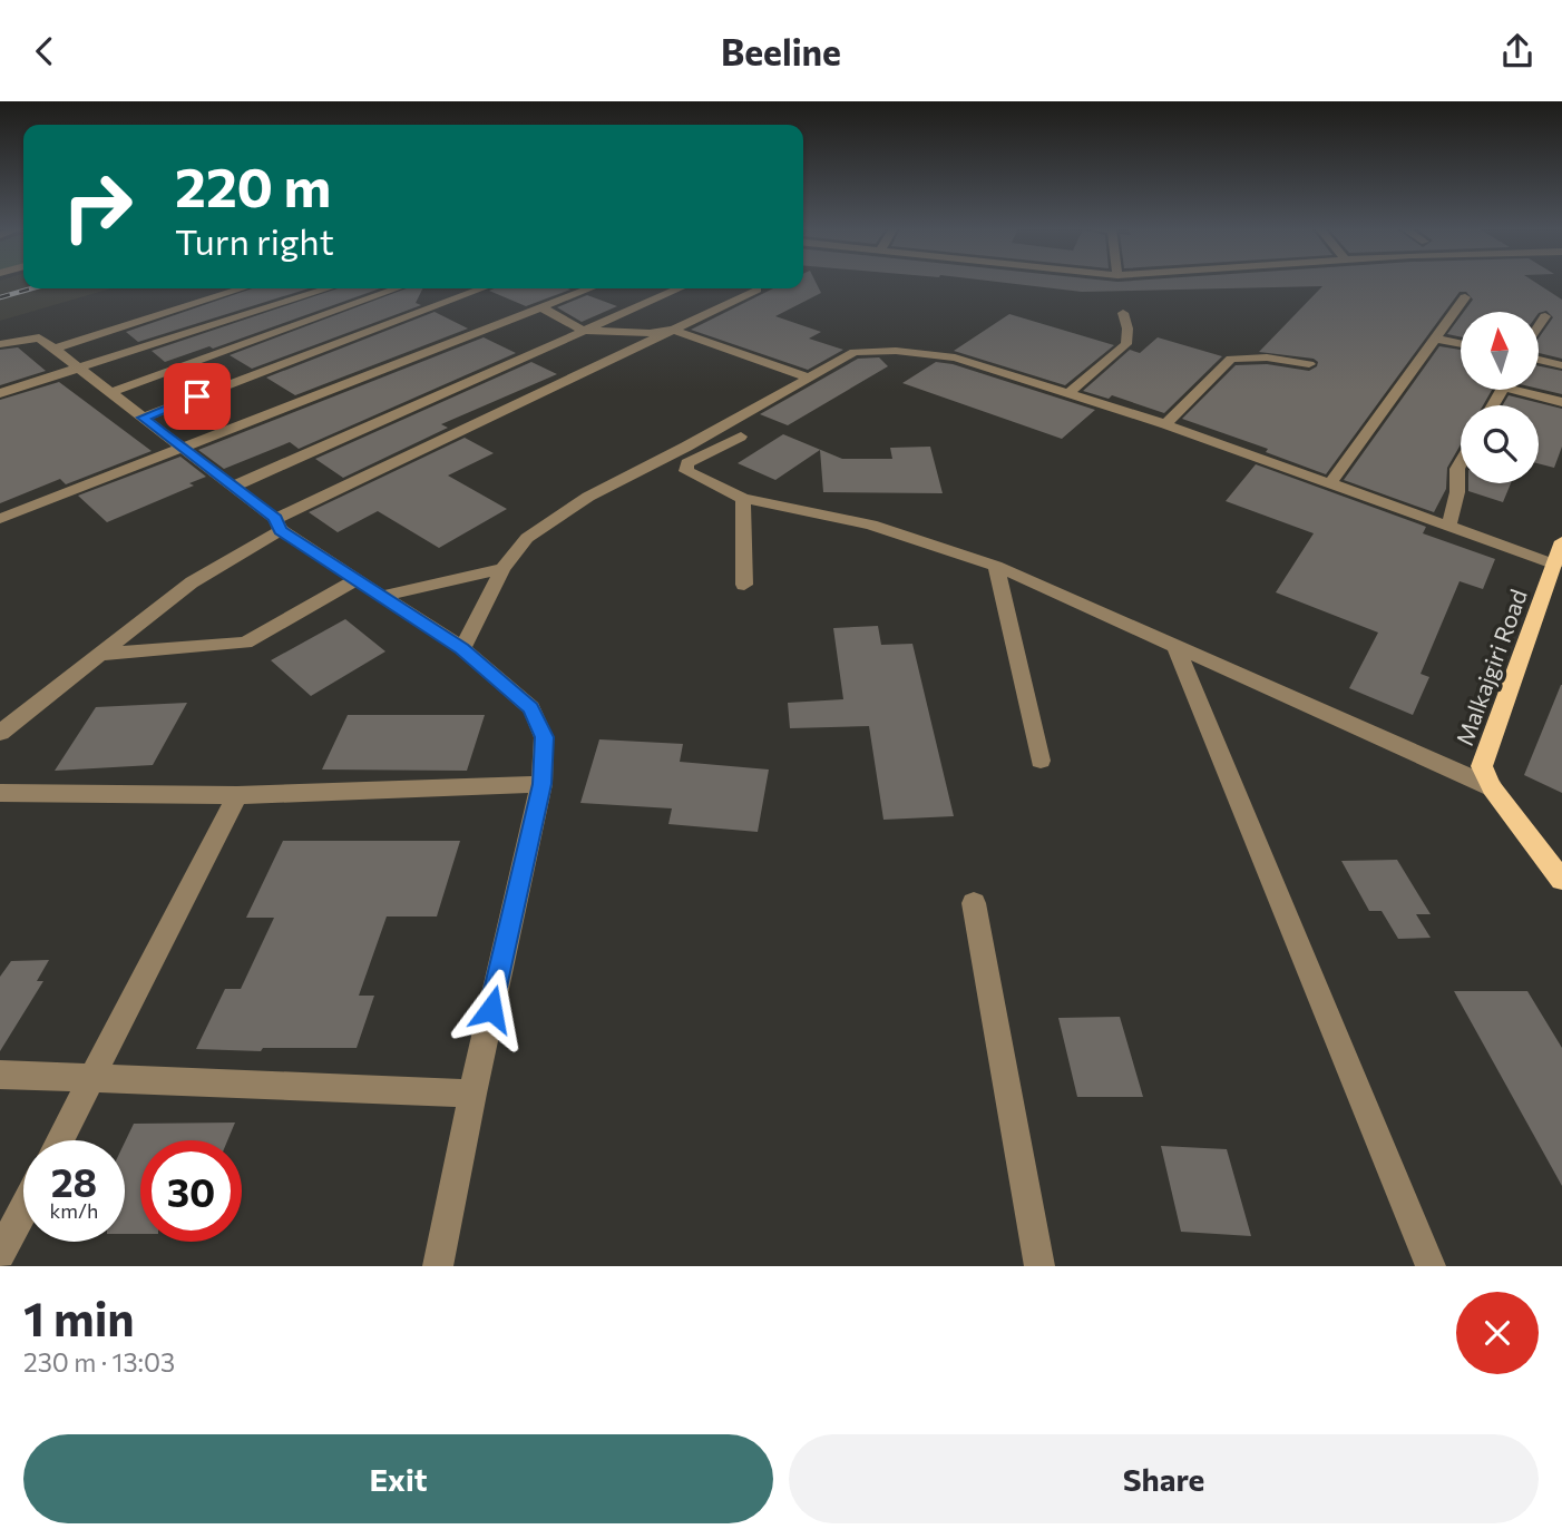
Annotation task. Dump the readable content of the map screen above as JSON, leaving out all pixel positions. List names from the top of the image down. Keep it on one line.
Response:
{"streets":{"main road":["Malkajgiri Road"]},"north":"top","page":{"header":"Beeline","turn":["220 m","Turn right"],"speed":"28 km/h","limit":"30","heading":["1 min","230 m · 13:03"],"buttons":["Exit","Share"]}}
